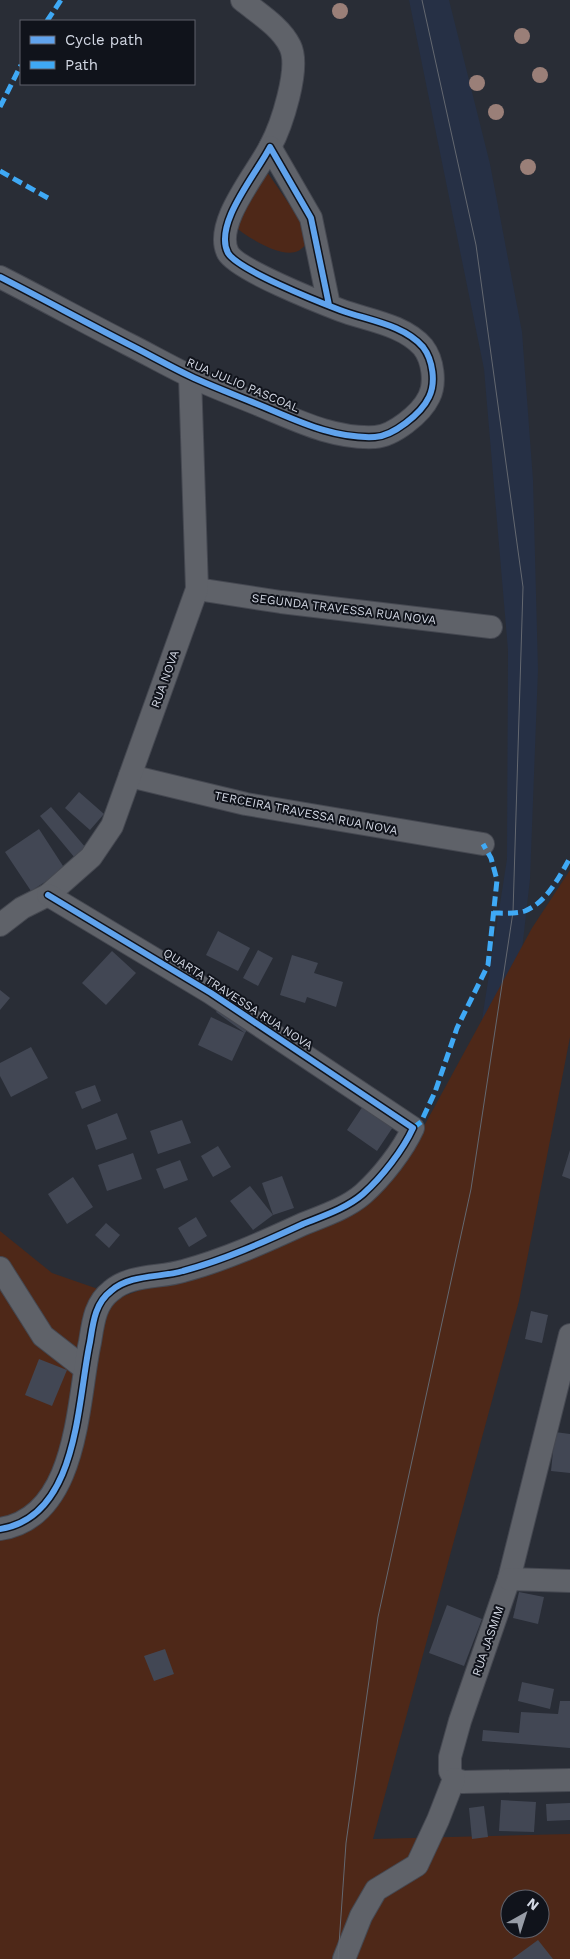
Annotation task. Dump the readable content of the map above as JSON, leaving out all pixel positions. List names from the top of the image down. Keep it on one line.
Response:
{"streets":{"street":["RUA JULIO PASCOAL","SEGUNDA TRAVESSA RUA NOVA","RUA NOVA","TERCEIRA TRAVESSA RUA NOVA","QUARTA TRAVESSA RUA NOVA","RUA JASMIM"]},"crossings":[["RUA JULIO PASCOAL","RUA NOVA"],["SEGUNDA TRAVESSA RUA NOVA","RUA NOVA"],["RUA NOVA","TERCEIRA TRAVESSA RUA NOVA"],["RUA NOVA","QUARTA TRAVESSA RUA NOVA"]],"legend":["Cycle path","Path"],"north":"top right"}
